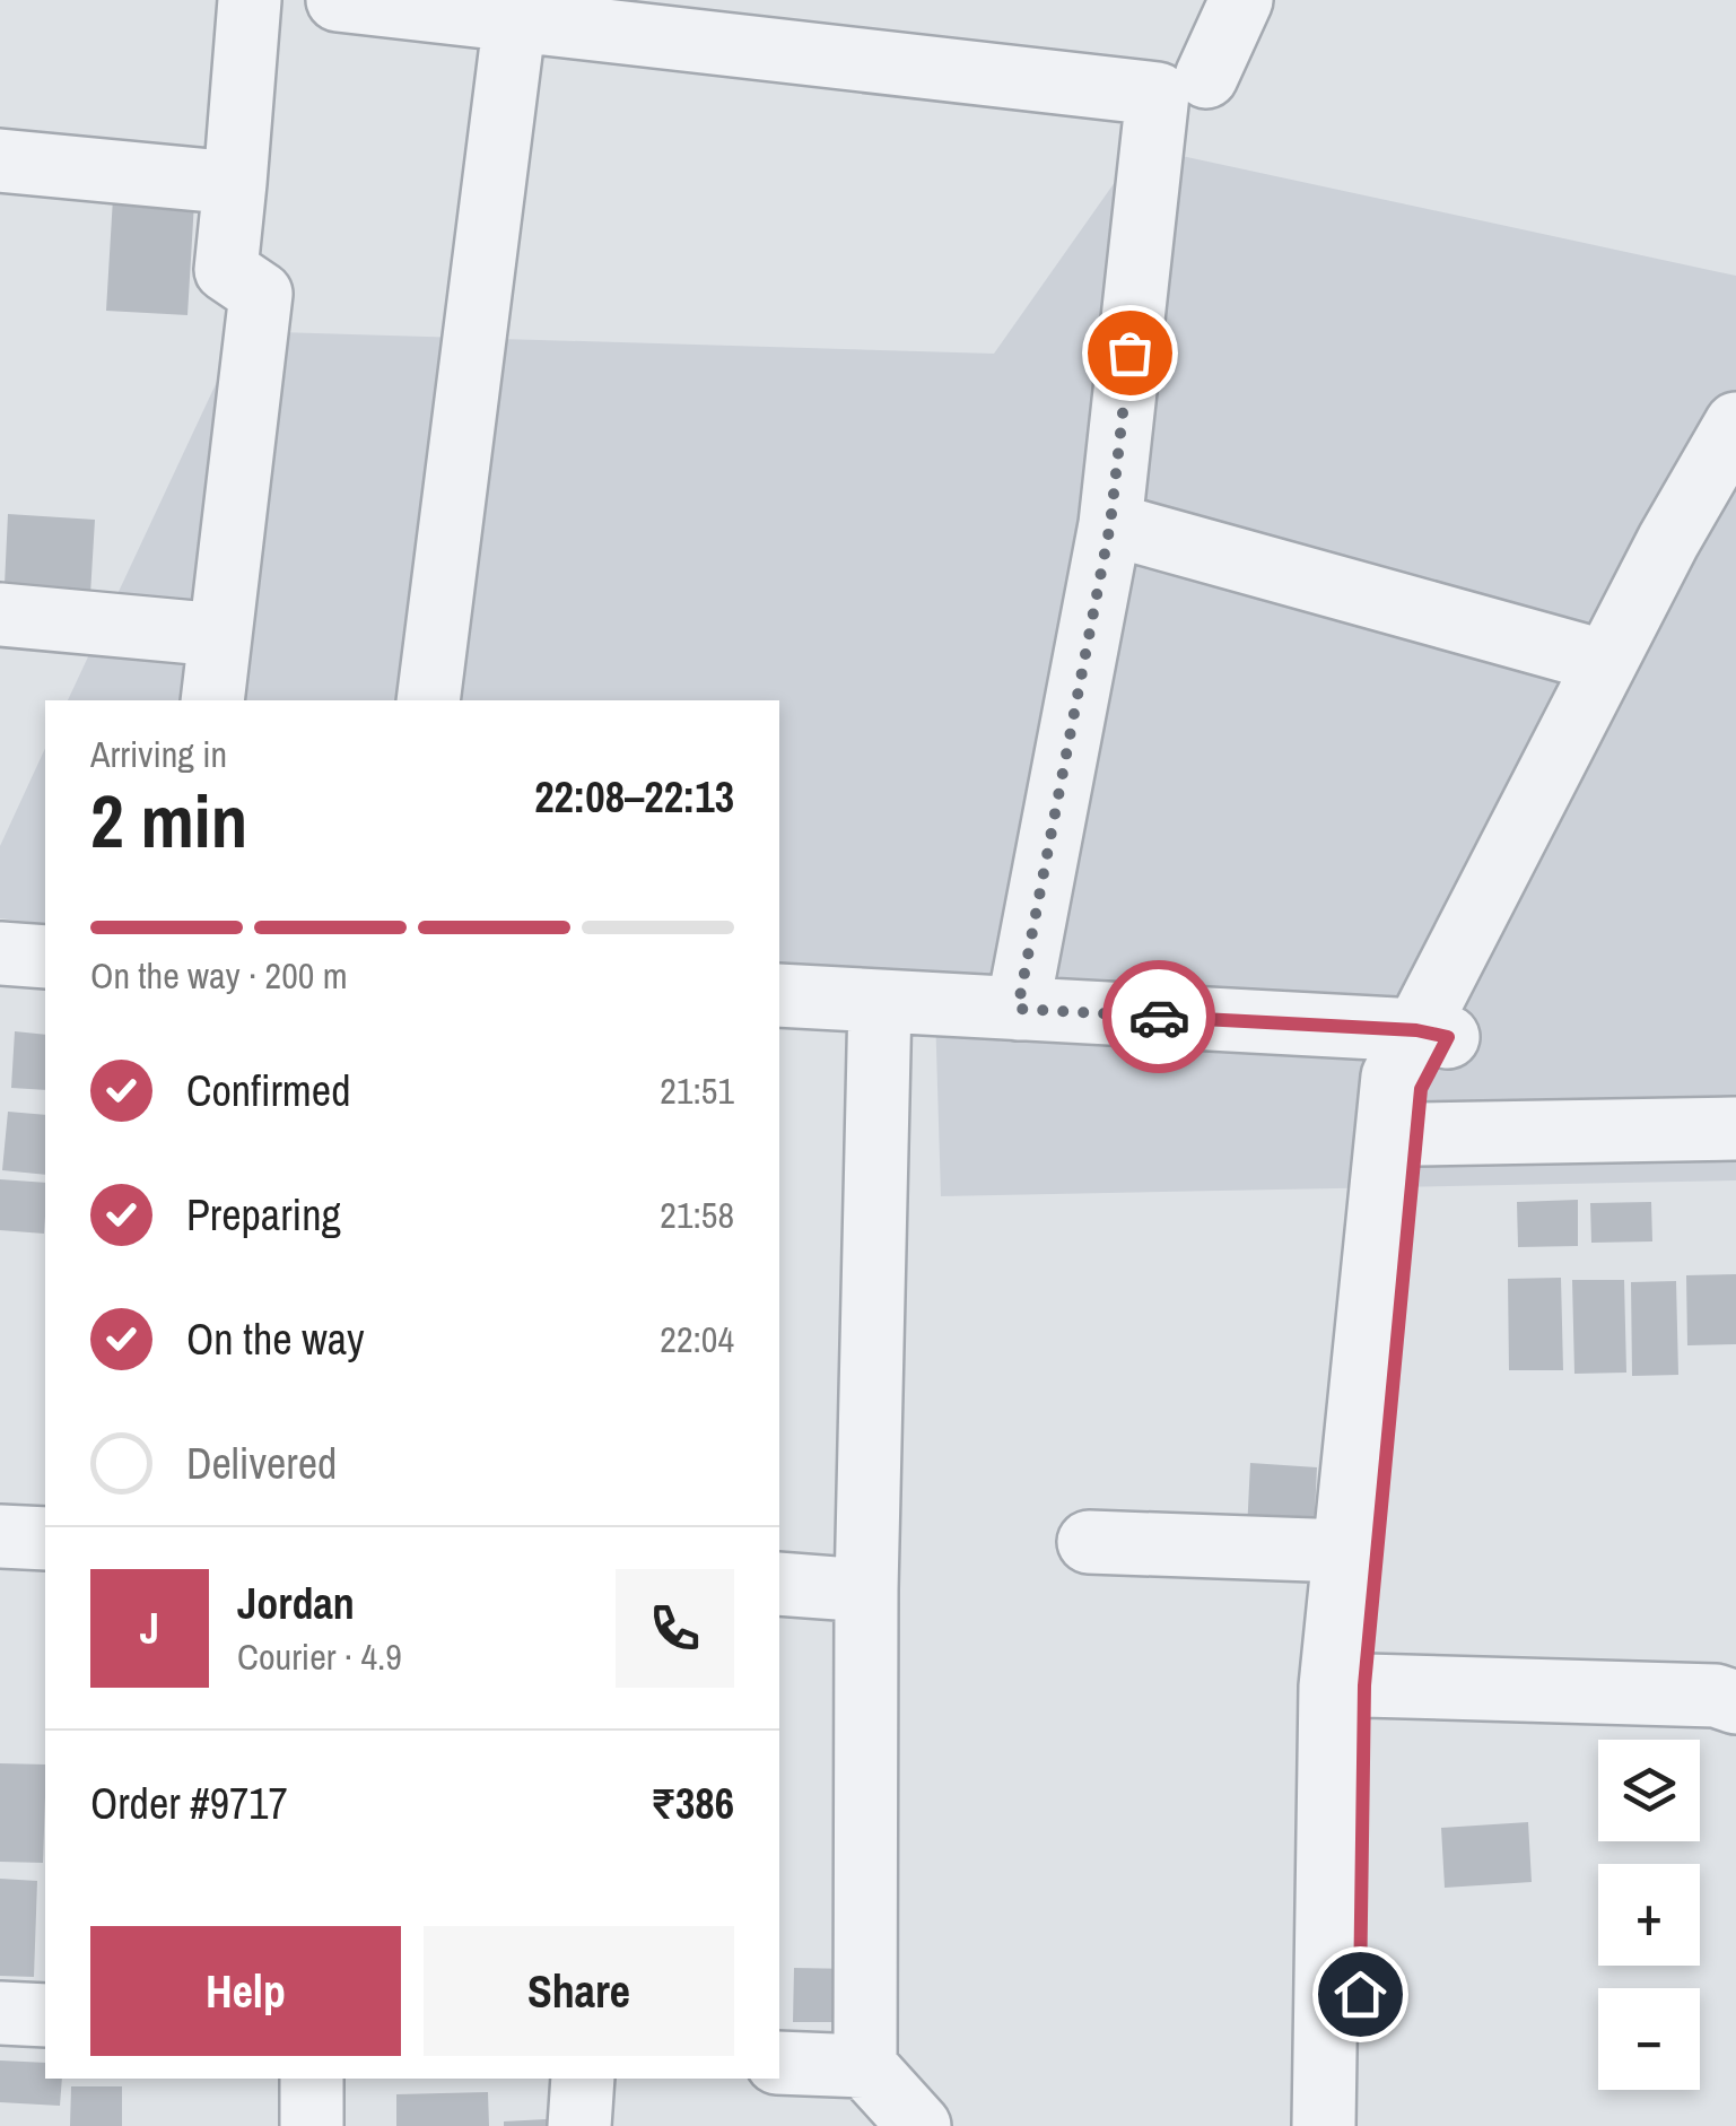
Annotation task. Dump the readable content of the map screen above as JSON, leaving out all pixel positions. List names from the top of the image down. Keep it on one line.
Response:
{"page":{"heading":["2 min","Arriving in","22:08–22:13"],"panel":["Jordan","Courier · 4.9","Order #9717","₹386"],"bar":"On the way · 200 m","list":[["Confirmed","21:51"],["Preparing","21:58"],["On the way","22:04"],"Delivered"],"round":"J","map_buttons":["+","−"],"buttons":["Help","Share"]}}
